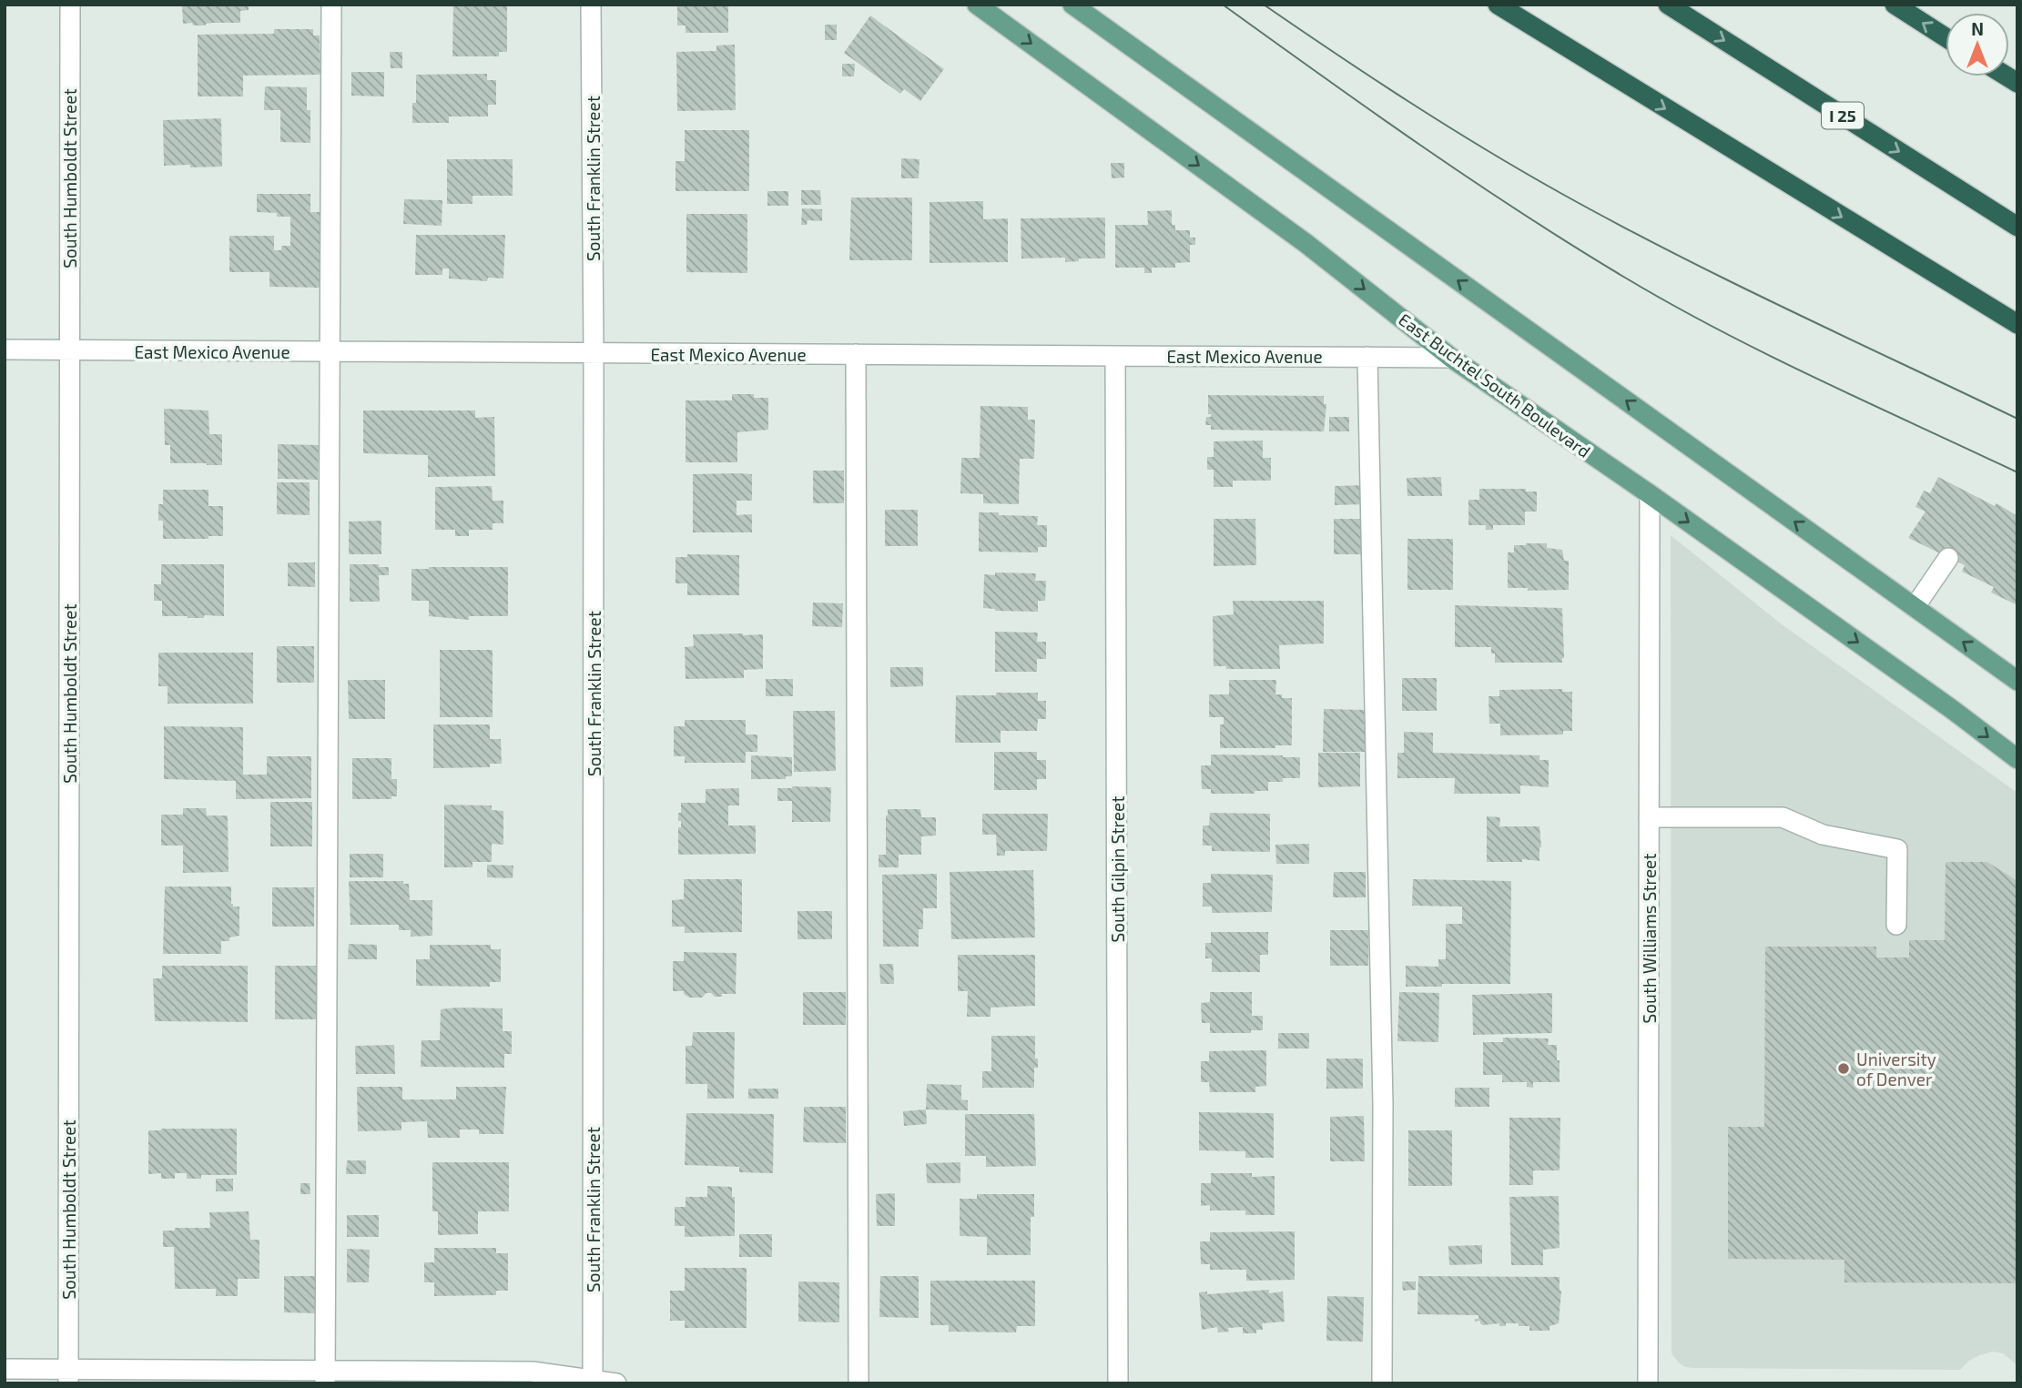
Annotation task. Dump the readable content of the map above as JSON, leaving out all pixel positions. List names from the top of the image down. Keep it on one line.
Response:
{"streets":{"highway":["I 25"],"main road":["East Buchtel South Boulevard"],"street":["South Humboldt Street","South Franklin Street","East Mexico Avenue","South Gilpin Street","South Williams Street"]},"crossings":[["South Humboldt Street","East Mexico Avenue"],["South Franklin Street","East Mexico Avenue"],["East Mexico Avenue","East Buchtel South Boulevard"],["East Mexico Avenue","South Gilpin Street"],["East Buchtel South Boulevard","South Williams Street"]],"places":["University of Denver"],"north":"top"}
